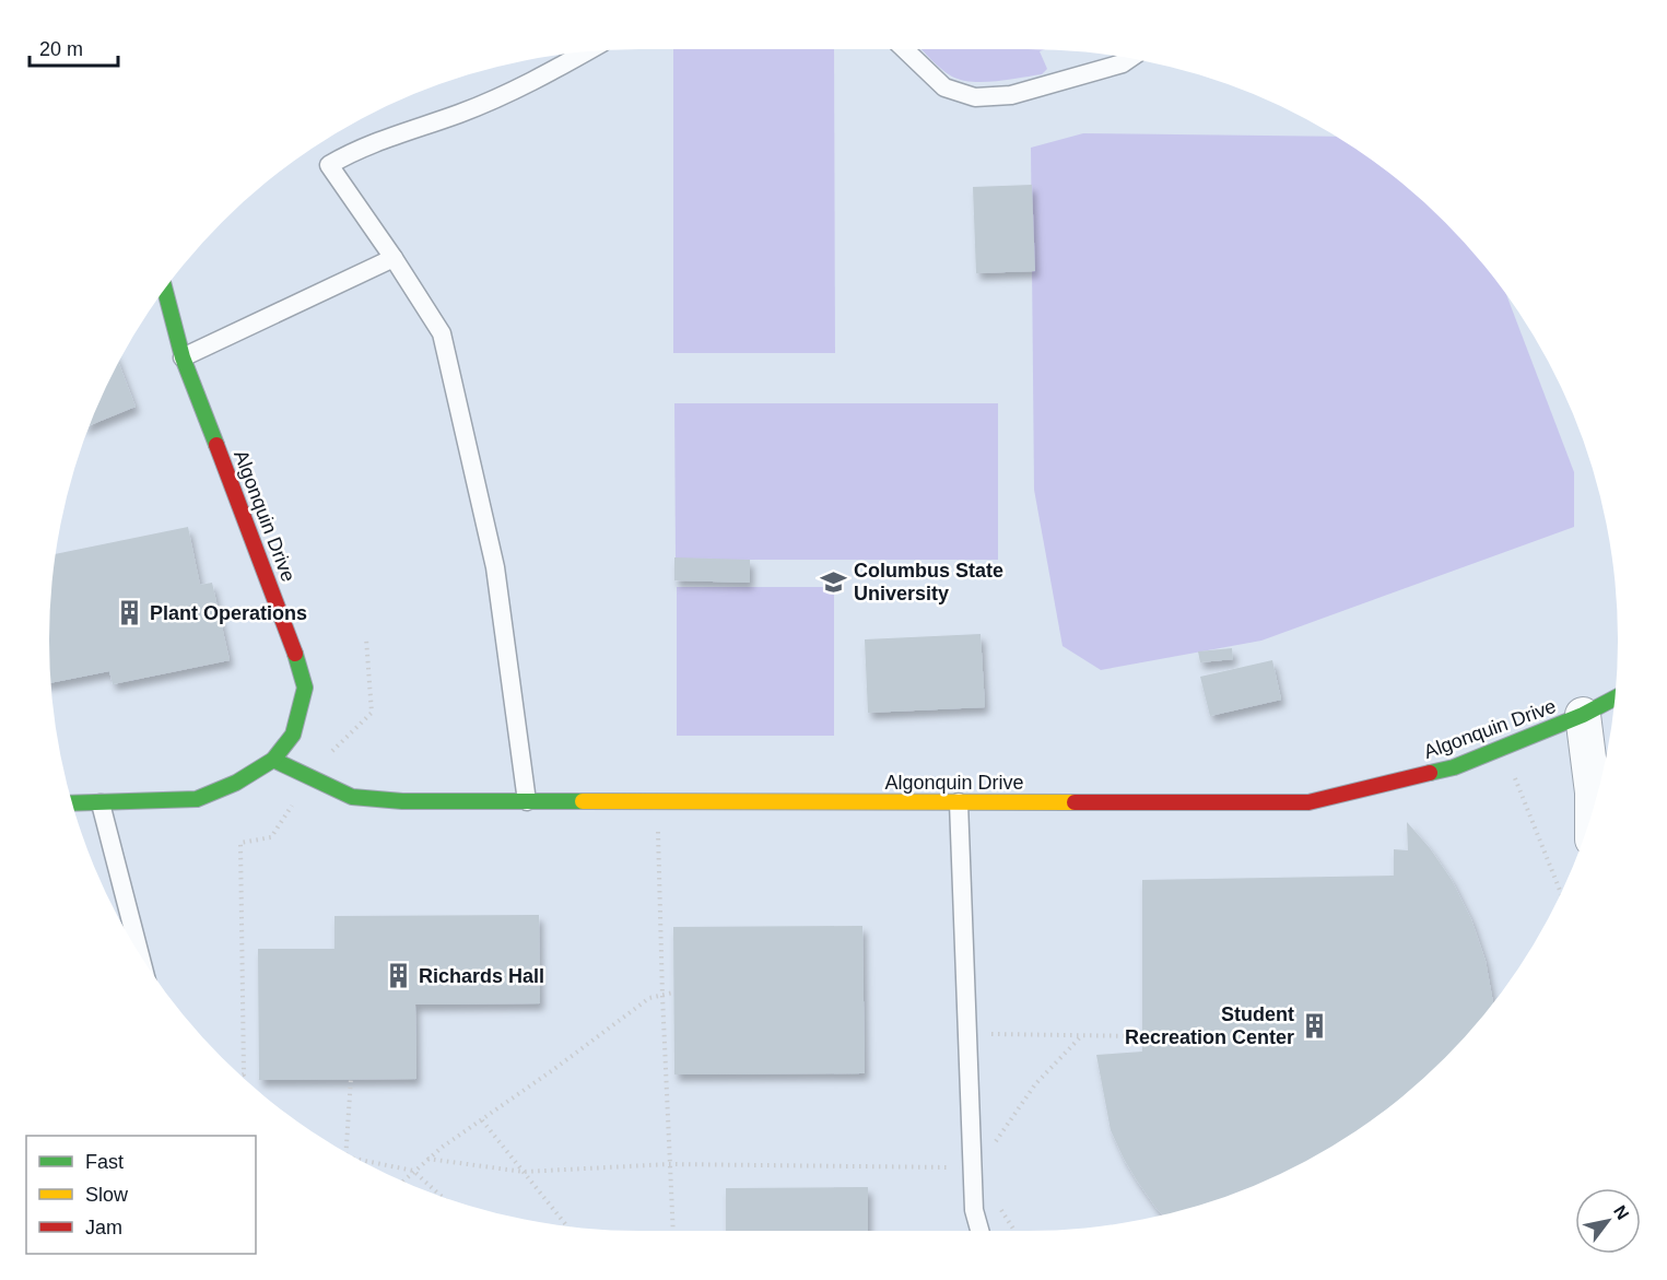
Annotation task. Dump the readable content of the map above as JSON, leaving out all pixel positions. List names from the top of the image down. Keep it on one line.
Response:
{"streets":{"street":["Algonquin Drive"]},"places":{"school or university":["Columbus State University"],"building":["Plant Operations","Richards Hall","Student Recreation Center"]},"legend":["Fast","Slow","Jam"],"scale_bar":"20 m","north":"top right"}
